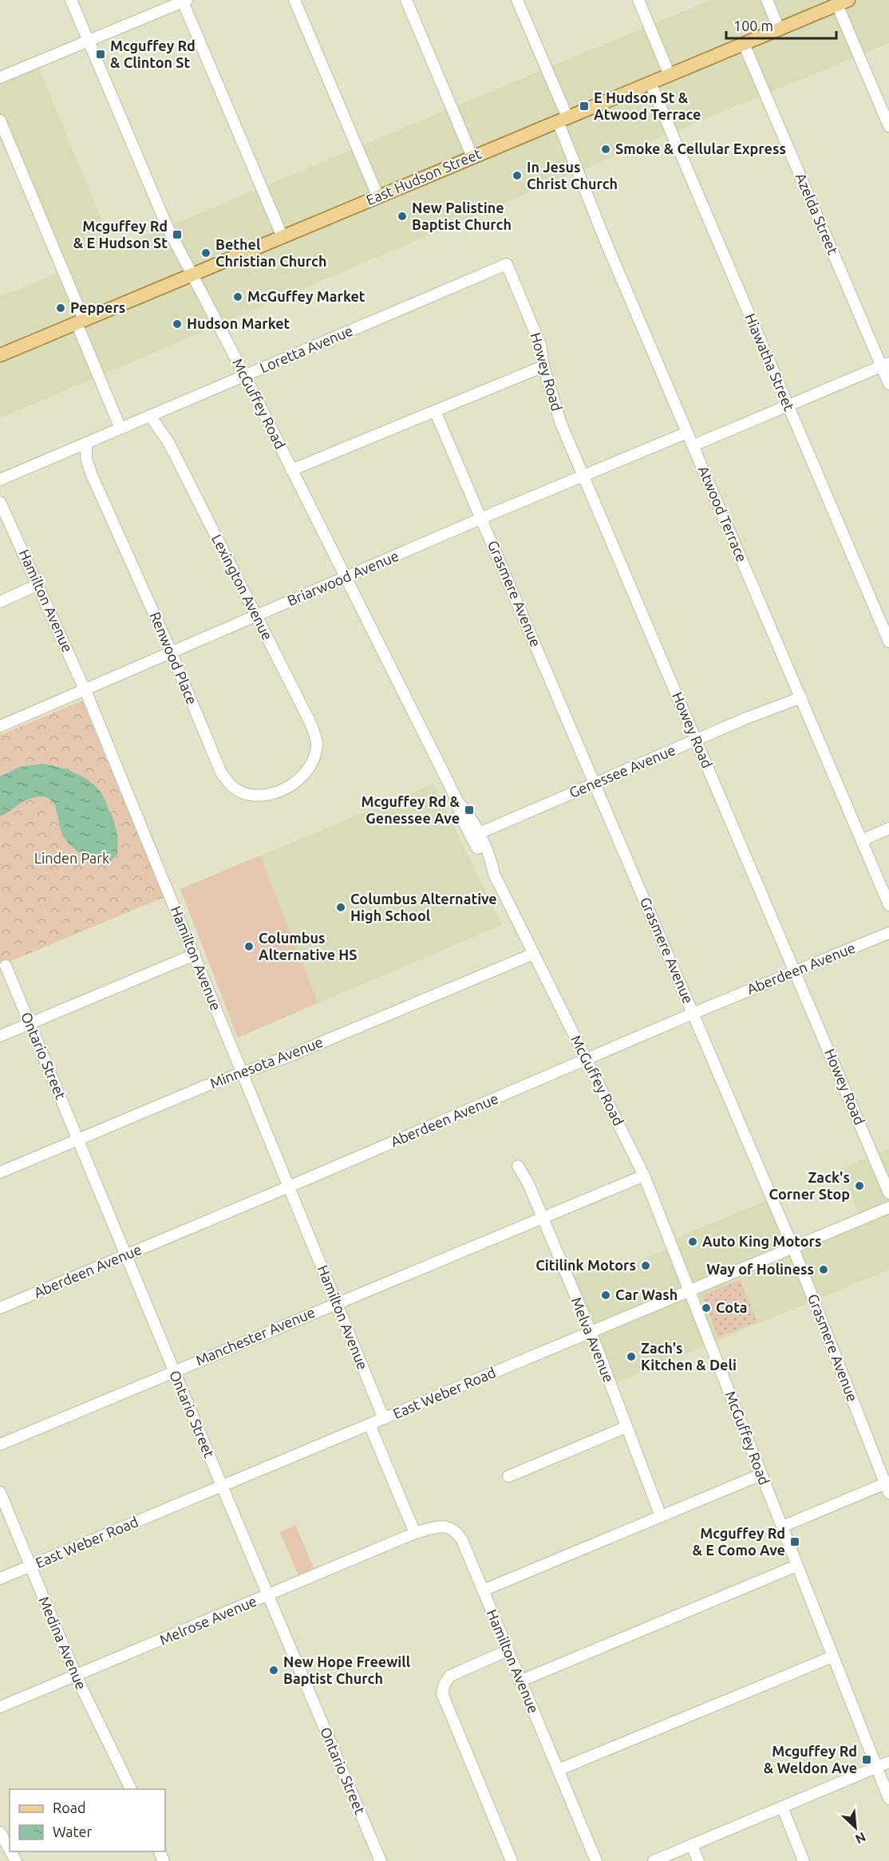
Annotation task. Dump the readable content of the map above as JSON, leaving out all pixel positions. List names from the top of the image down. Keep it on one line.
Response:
{"streets":{"main road":["East Hudson Street"],"street":["Azelda Street","Loretta Avenue","Hiawatha Street","Howey Road","McGuffey Road","Atwood Terrace","Briarwood Avenue","Lexington Avenue","Grasmere Avenue","Hamilton Avenue","Renwood Place","Genessee Avenue","Aberdeen Avenue","Ontario Street","Minnesota Avenue","Manchester Avenue","Melva Avenue","East Weber Road","Melrose Avenue","Medina Avenue"]},"crossings":[["East Hudson Street","Azelda Street"],["East Hudson Street","Hiawatha Street"],["East Hudson Street","McGuffey Road"],["East Hudson Street","Atwood Terrace"],["Loretta Avenue","Howey Road"],["Loretta Avenue","McGuffey Road"],["Loretta Avenue","Lexington Avenue"],["Loretta Avenue","Renwood Place"],["Howey Road","Briarwood Avenue"],["Howey Road","Genessee Avenue"],["Howey Road","Aberdeen Avenue"],["McGuffey Road","Briarwood Avenue"],["McGuffey Road","Genessee Avenue"],["McGuffey Road","Aberdeen Avenue"],["McGuffey Road","Minnesota Avenue"],["McGuffey Road","Manchester Avenue"],["McGuffey Road","East Weber Road"],["Atwood Terrace","Briarwood Avenue"],["Atwood Terrace","Genessee Avenue"],["Briarwood Avenue","Lexington Avenue"],["Briarwood Avenue","Grasmere Avenue"],["Briarwood Avenue","Hamilton Avenue"],["Briarwood Avenue","Renwood Place"],["Lexington Avenue","Renwood Place"],["Grasmere Avenue","Genessee Avenue"],["Grasmere Avenue","Aberdeen Avenue"],["Grasmere Avenue","East Weber Road"],["Hamilton Avenue","Aberdeen Avenue"],["Hamilton Avenue","Minnesota Avenue"],["Hamilton Avenue","Manchester Avenue"],["Hamilton Avenue","East Weber Road"],["Hamilton Avenue","Melrose Avenue"],["Aberdeen Avenue","Ontario Street"],["Ontario Street","Minnesota Avenue"],["Ontario Street","Manchester Avenue"],["Ontario Street","East Weber Road"],["Ontario Street","Melrose Avenue"],["Manchester Avenue","Melva Avenue"],["Melva Avenue","East Weber Road"],["East Weber Road","Medina Avenue"],["Melrose Avenue","Medina Avenue"]],"parks":["Linden Park"],"places":{"transit":["Mcguffey Rd & Clinton St","E Hudson St & Atwood Terrace","Mcguffey Rd & E Hudson St","Mcguffey Rd & Genessee Ave","Mcguffey Rd & E Como Ave","Mcguffey Rd & Weldon Ave"],"other":["Smoke & Cellular Express","In Jesus Christ Church","New Palistine Baptist Church","Bethel Christian Church","McGuffey Market","Peppers","Hudson Market","Columbus Alternative High School","Columbus Alternative HS","Zack's Corner Stop","Auto King Motors","Citilink Motors","Way of Holiness","Car Wash","Cota","Zach's Kitchen & Deli","New Hope Freewill Baptist Church"]},"legend":["Road","Water"],"scale_bar":"100 m","north":"bottom right"}
